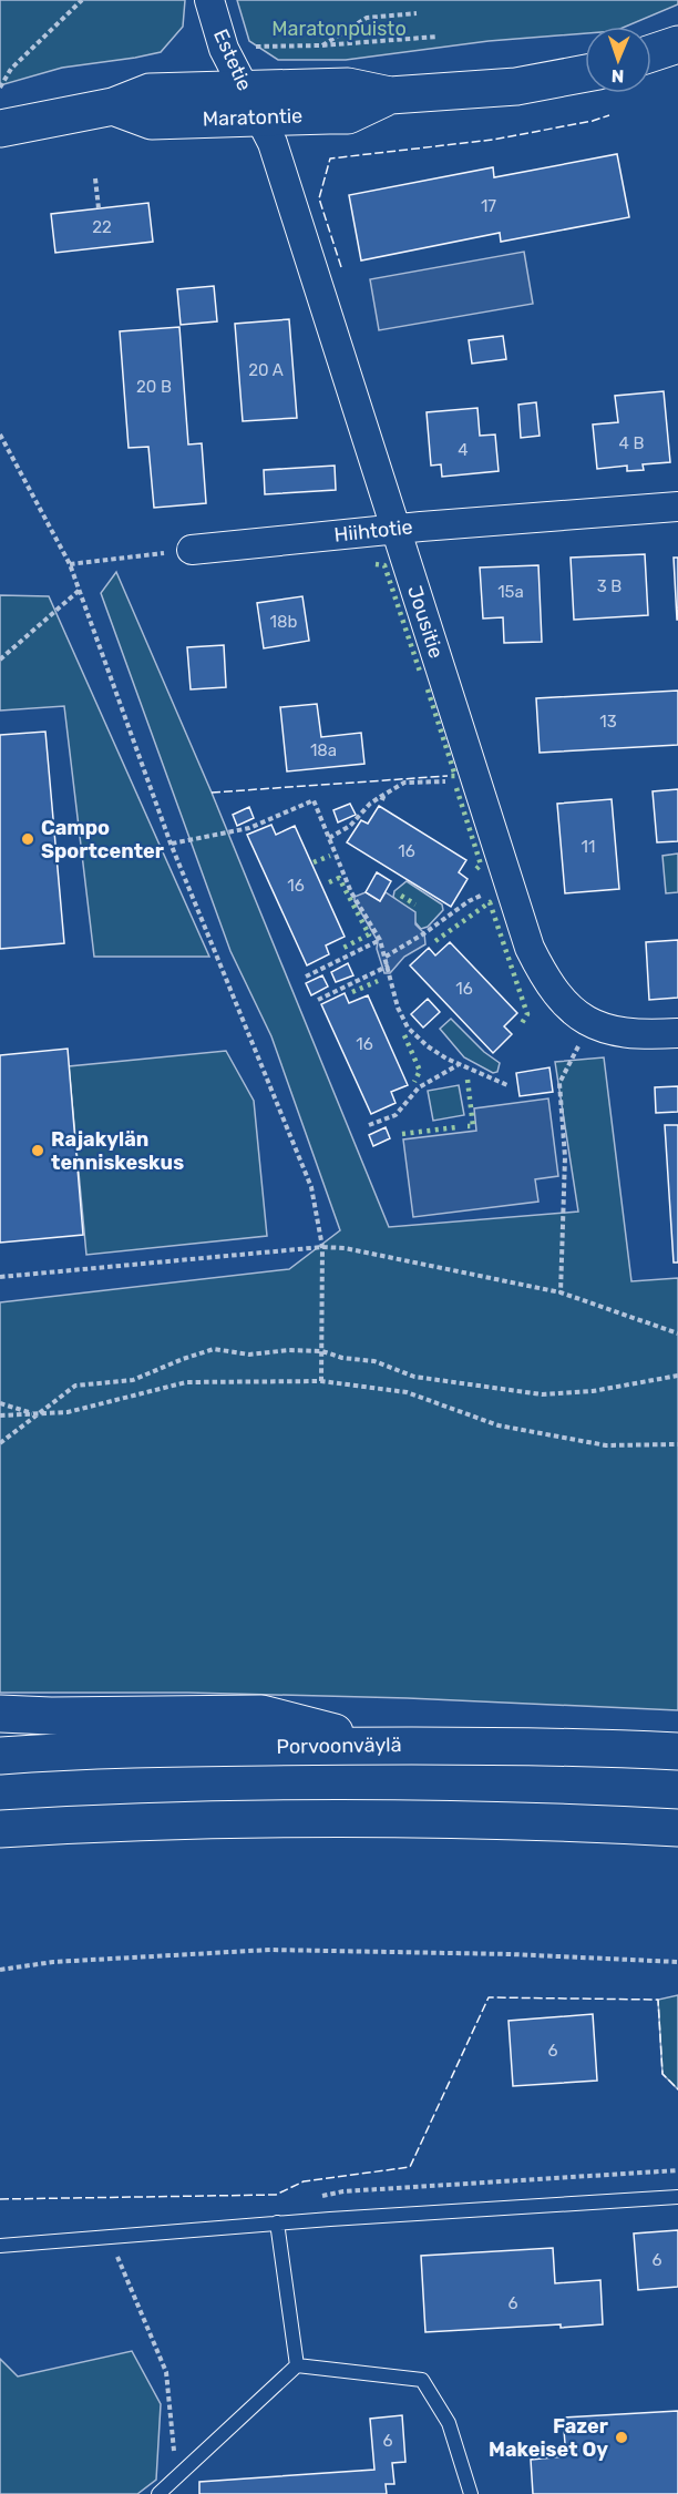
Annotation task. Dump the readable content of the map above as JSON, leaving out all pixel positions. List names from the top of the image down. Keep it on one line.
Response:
{"streets":{"main road":["Maratontie","Porvoonväylä"],"street":["Estetie","Hiihtotie","Jousitie"]},"crossings":[["Estetie","Maratontie"],["Estetie","Jousitie"],["Maratontie","Jousitie"],["Hiihtotie","Jousitie"]],"parks":["Maratonpuisto"],"places":["Campo Sportcenter","Rajakylän tenniskeskus","Fazer Makeiset Oy"],"house_numbers":["17","22","20 A","20 B","4 B","4","3 B","15a","18b","13","18a","11","16","16","16","16","6","6","6","6"],"north":"bottom"}
